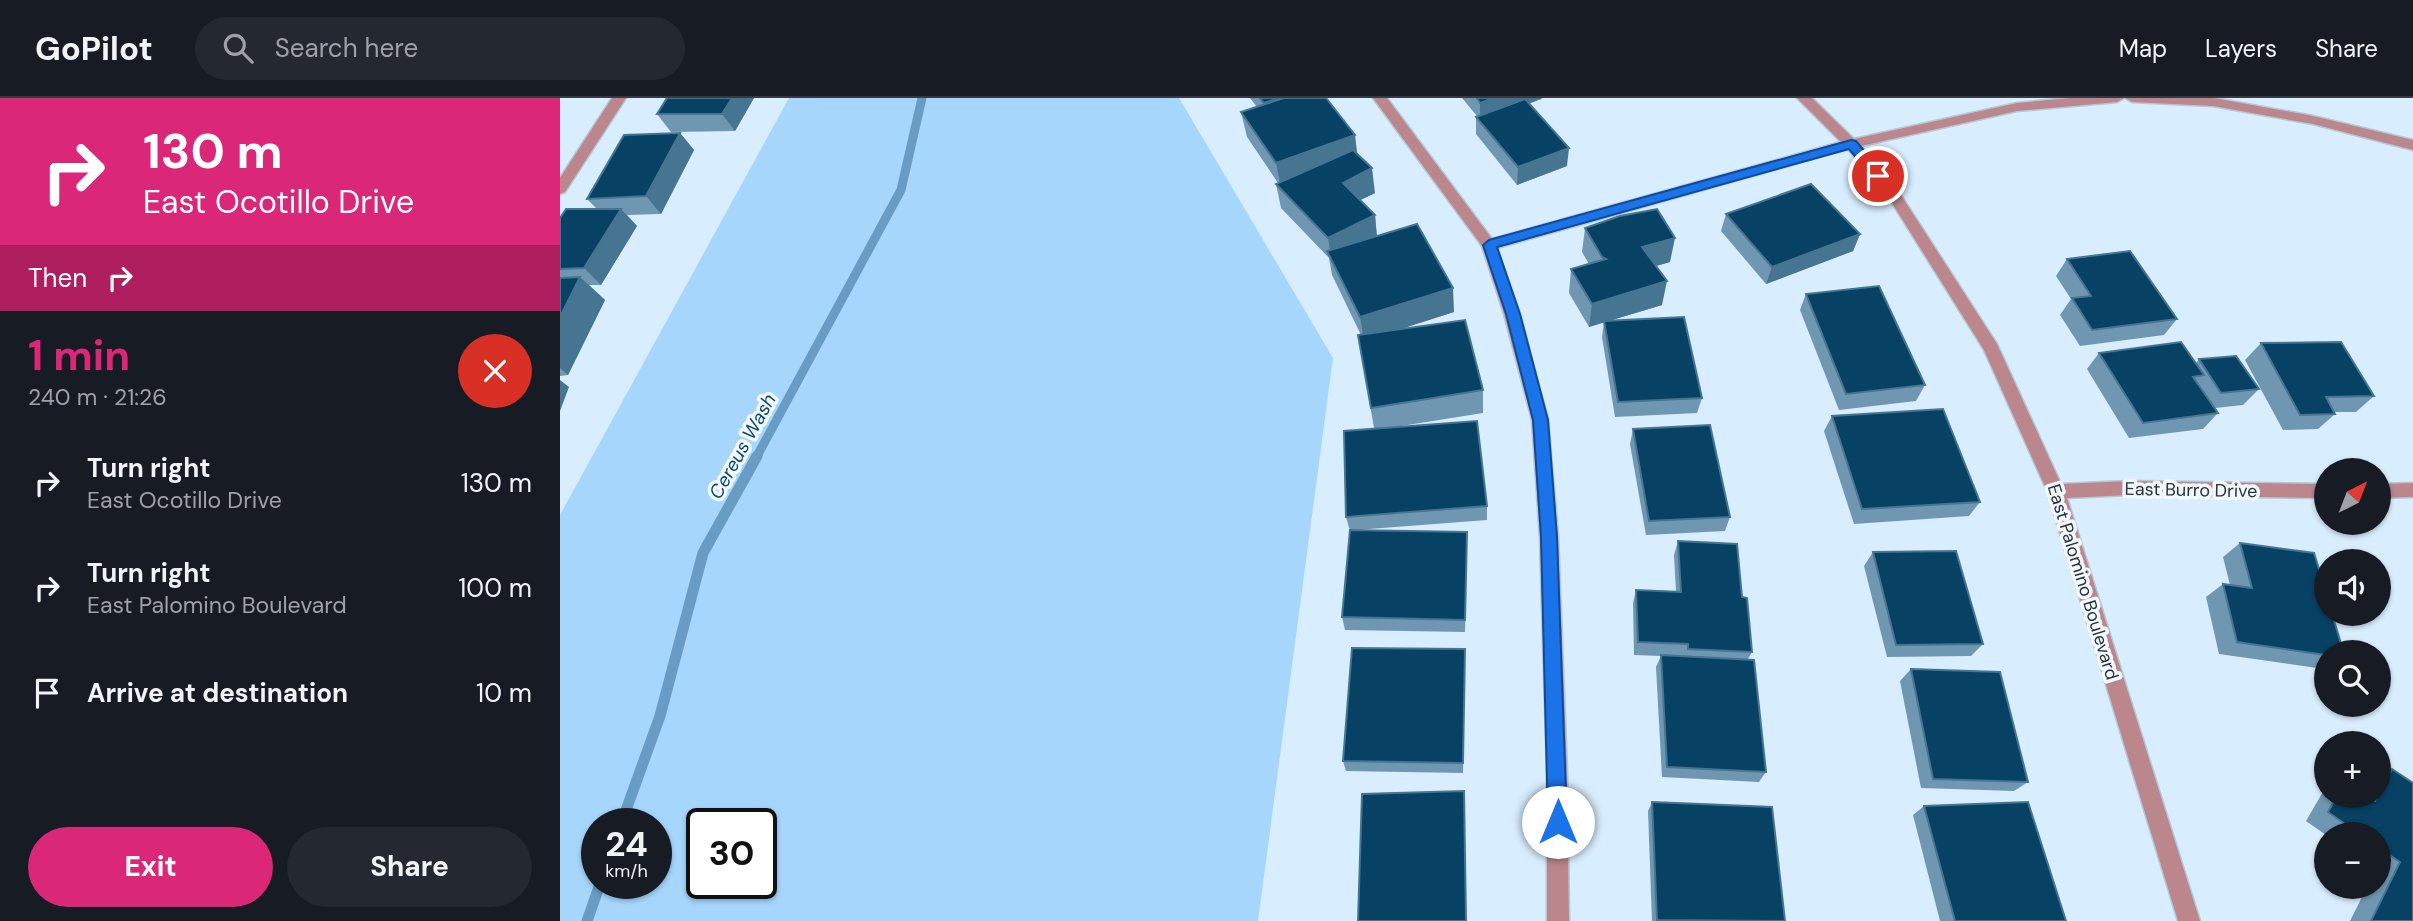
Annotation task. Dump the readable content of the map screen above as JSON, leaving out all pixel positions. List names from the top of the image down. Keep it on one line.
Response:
{"streets":{"street":["East Burro Drive","East Palomino Boulevard"]},"crossings":[["East Burro Drive","East Palomino Boulevard"]],"water":["Cereus Wash"],"north":"top right","page":{"header":"GoPilot","search":"Search here","nav":["Map","Layers","Share"],"turn":["130 m","East Ocotillo Drive"],"then":"Then","heading":["1 min","240 m · 21:26"],"list":[{"name":"Turn right","note":"East Ocotillo Drive","value":"130 m"},{"name":"Turn right","note":"East Palomino Boulevard","value":"100 m"},{"name":"Arrive at destination","value":"10 m"}],"map_buttons":["+","−"],"speed":"24 km/h","limit":"30","buttons":["Exit","Share"]}}
